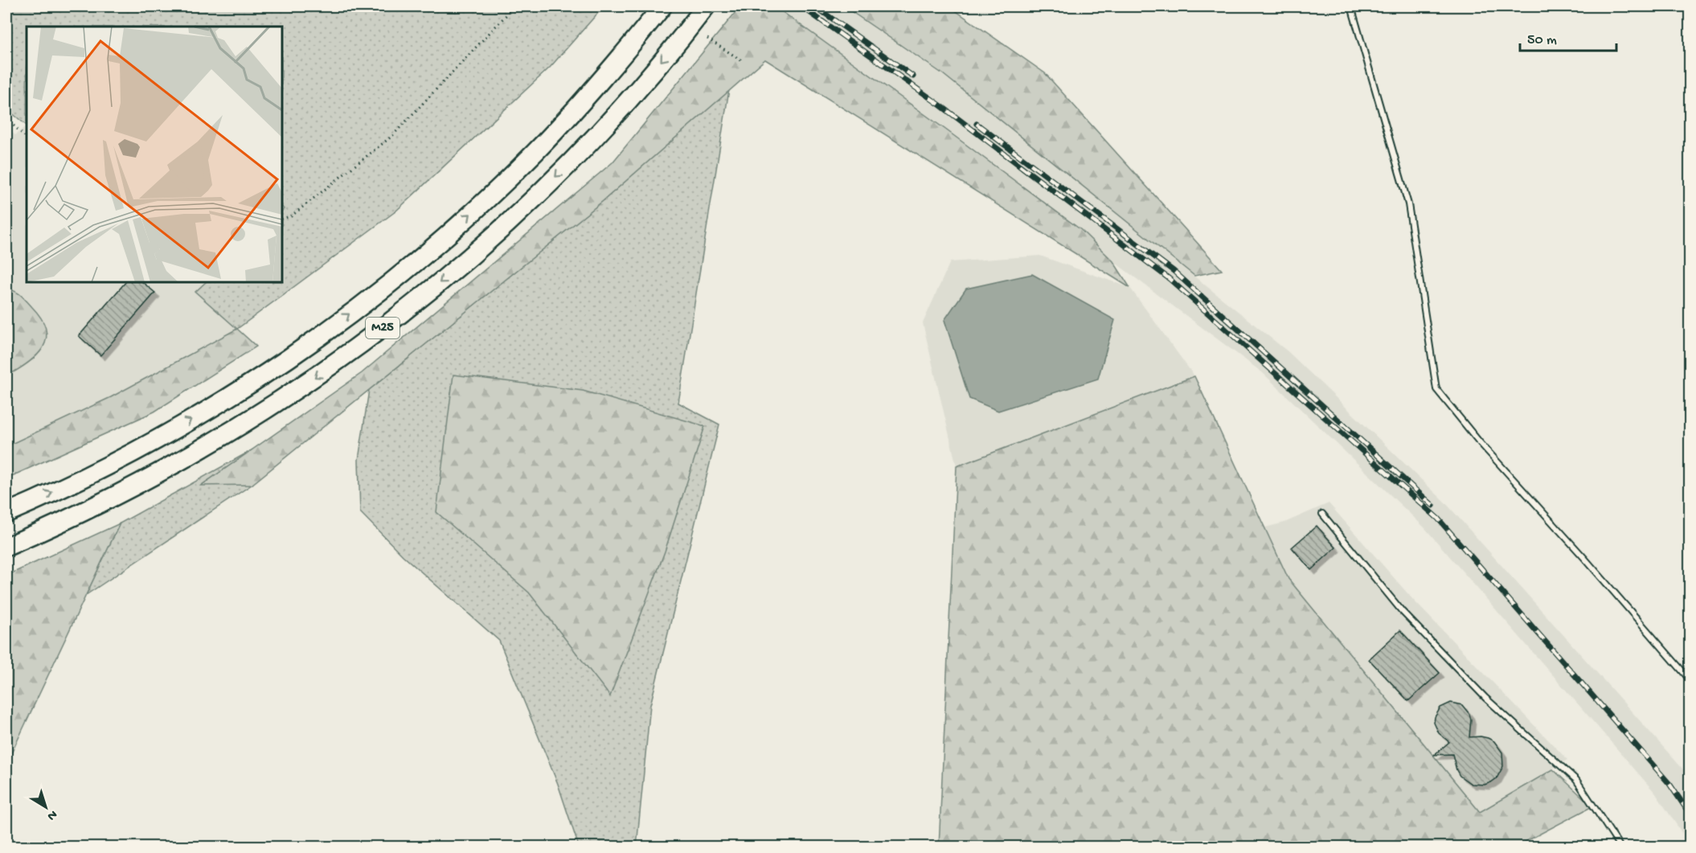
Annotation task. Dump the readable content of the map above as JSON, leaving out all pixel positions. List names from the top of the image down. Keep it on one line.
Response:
{"streets":{"highway":["M25"]},"scale_bar":"50 m","north":"bottom right"}
